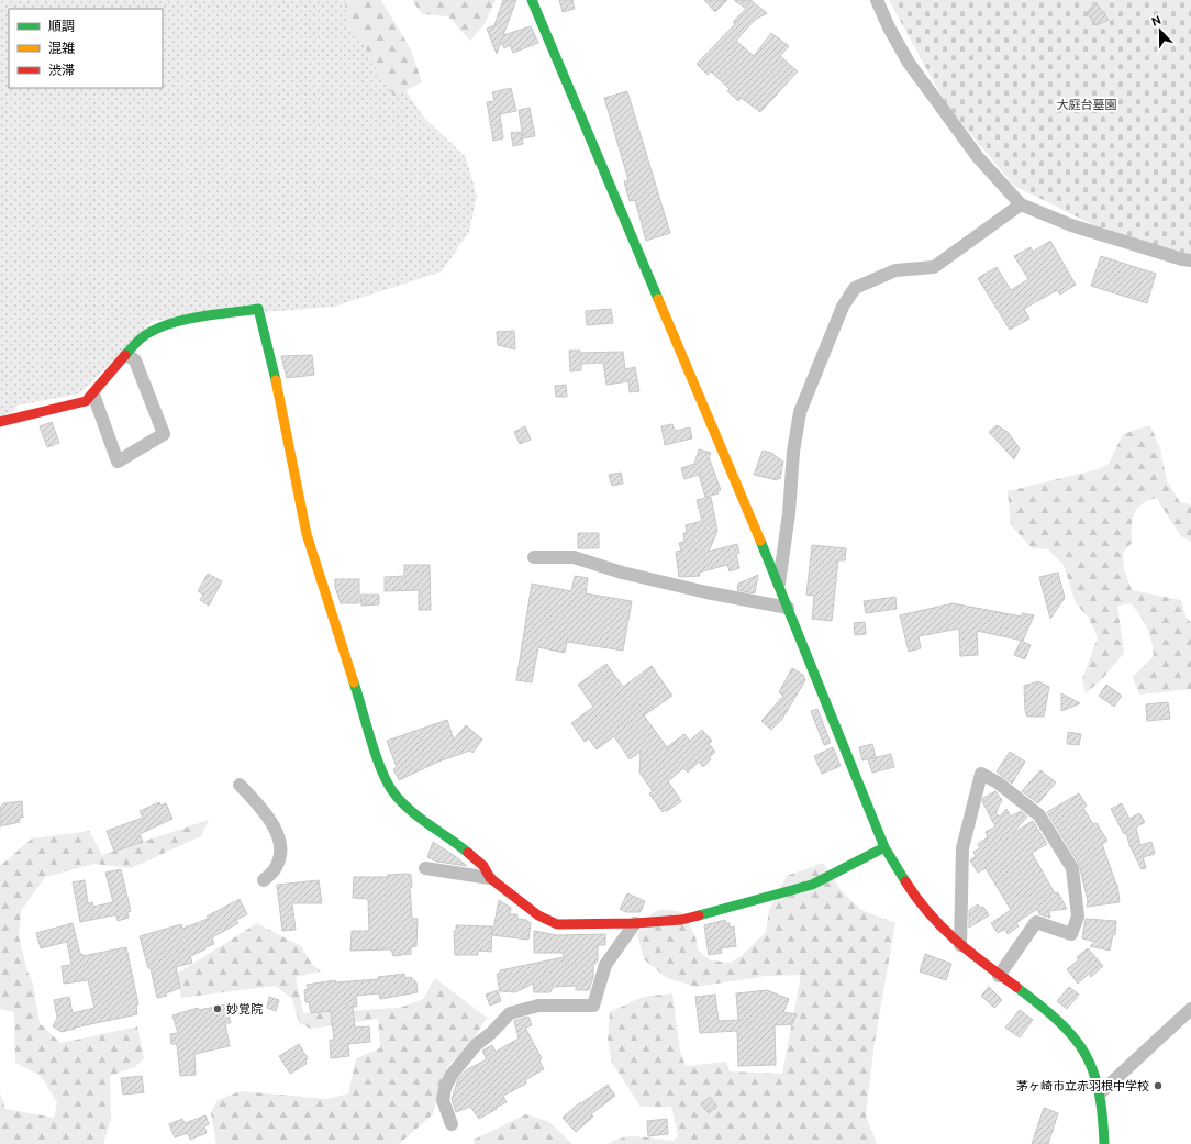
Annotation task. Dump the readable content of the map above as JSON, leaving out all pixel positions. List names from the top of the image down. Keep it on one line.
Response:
{"parks":["大庭台墓園"],"places":["妙覚院","茅ヶ崎市立赤羽根中学校"],"legend":["順調","混雑","渋滞"],"north":"top"}
